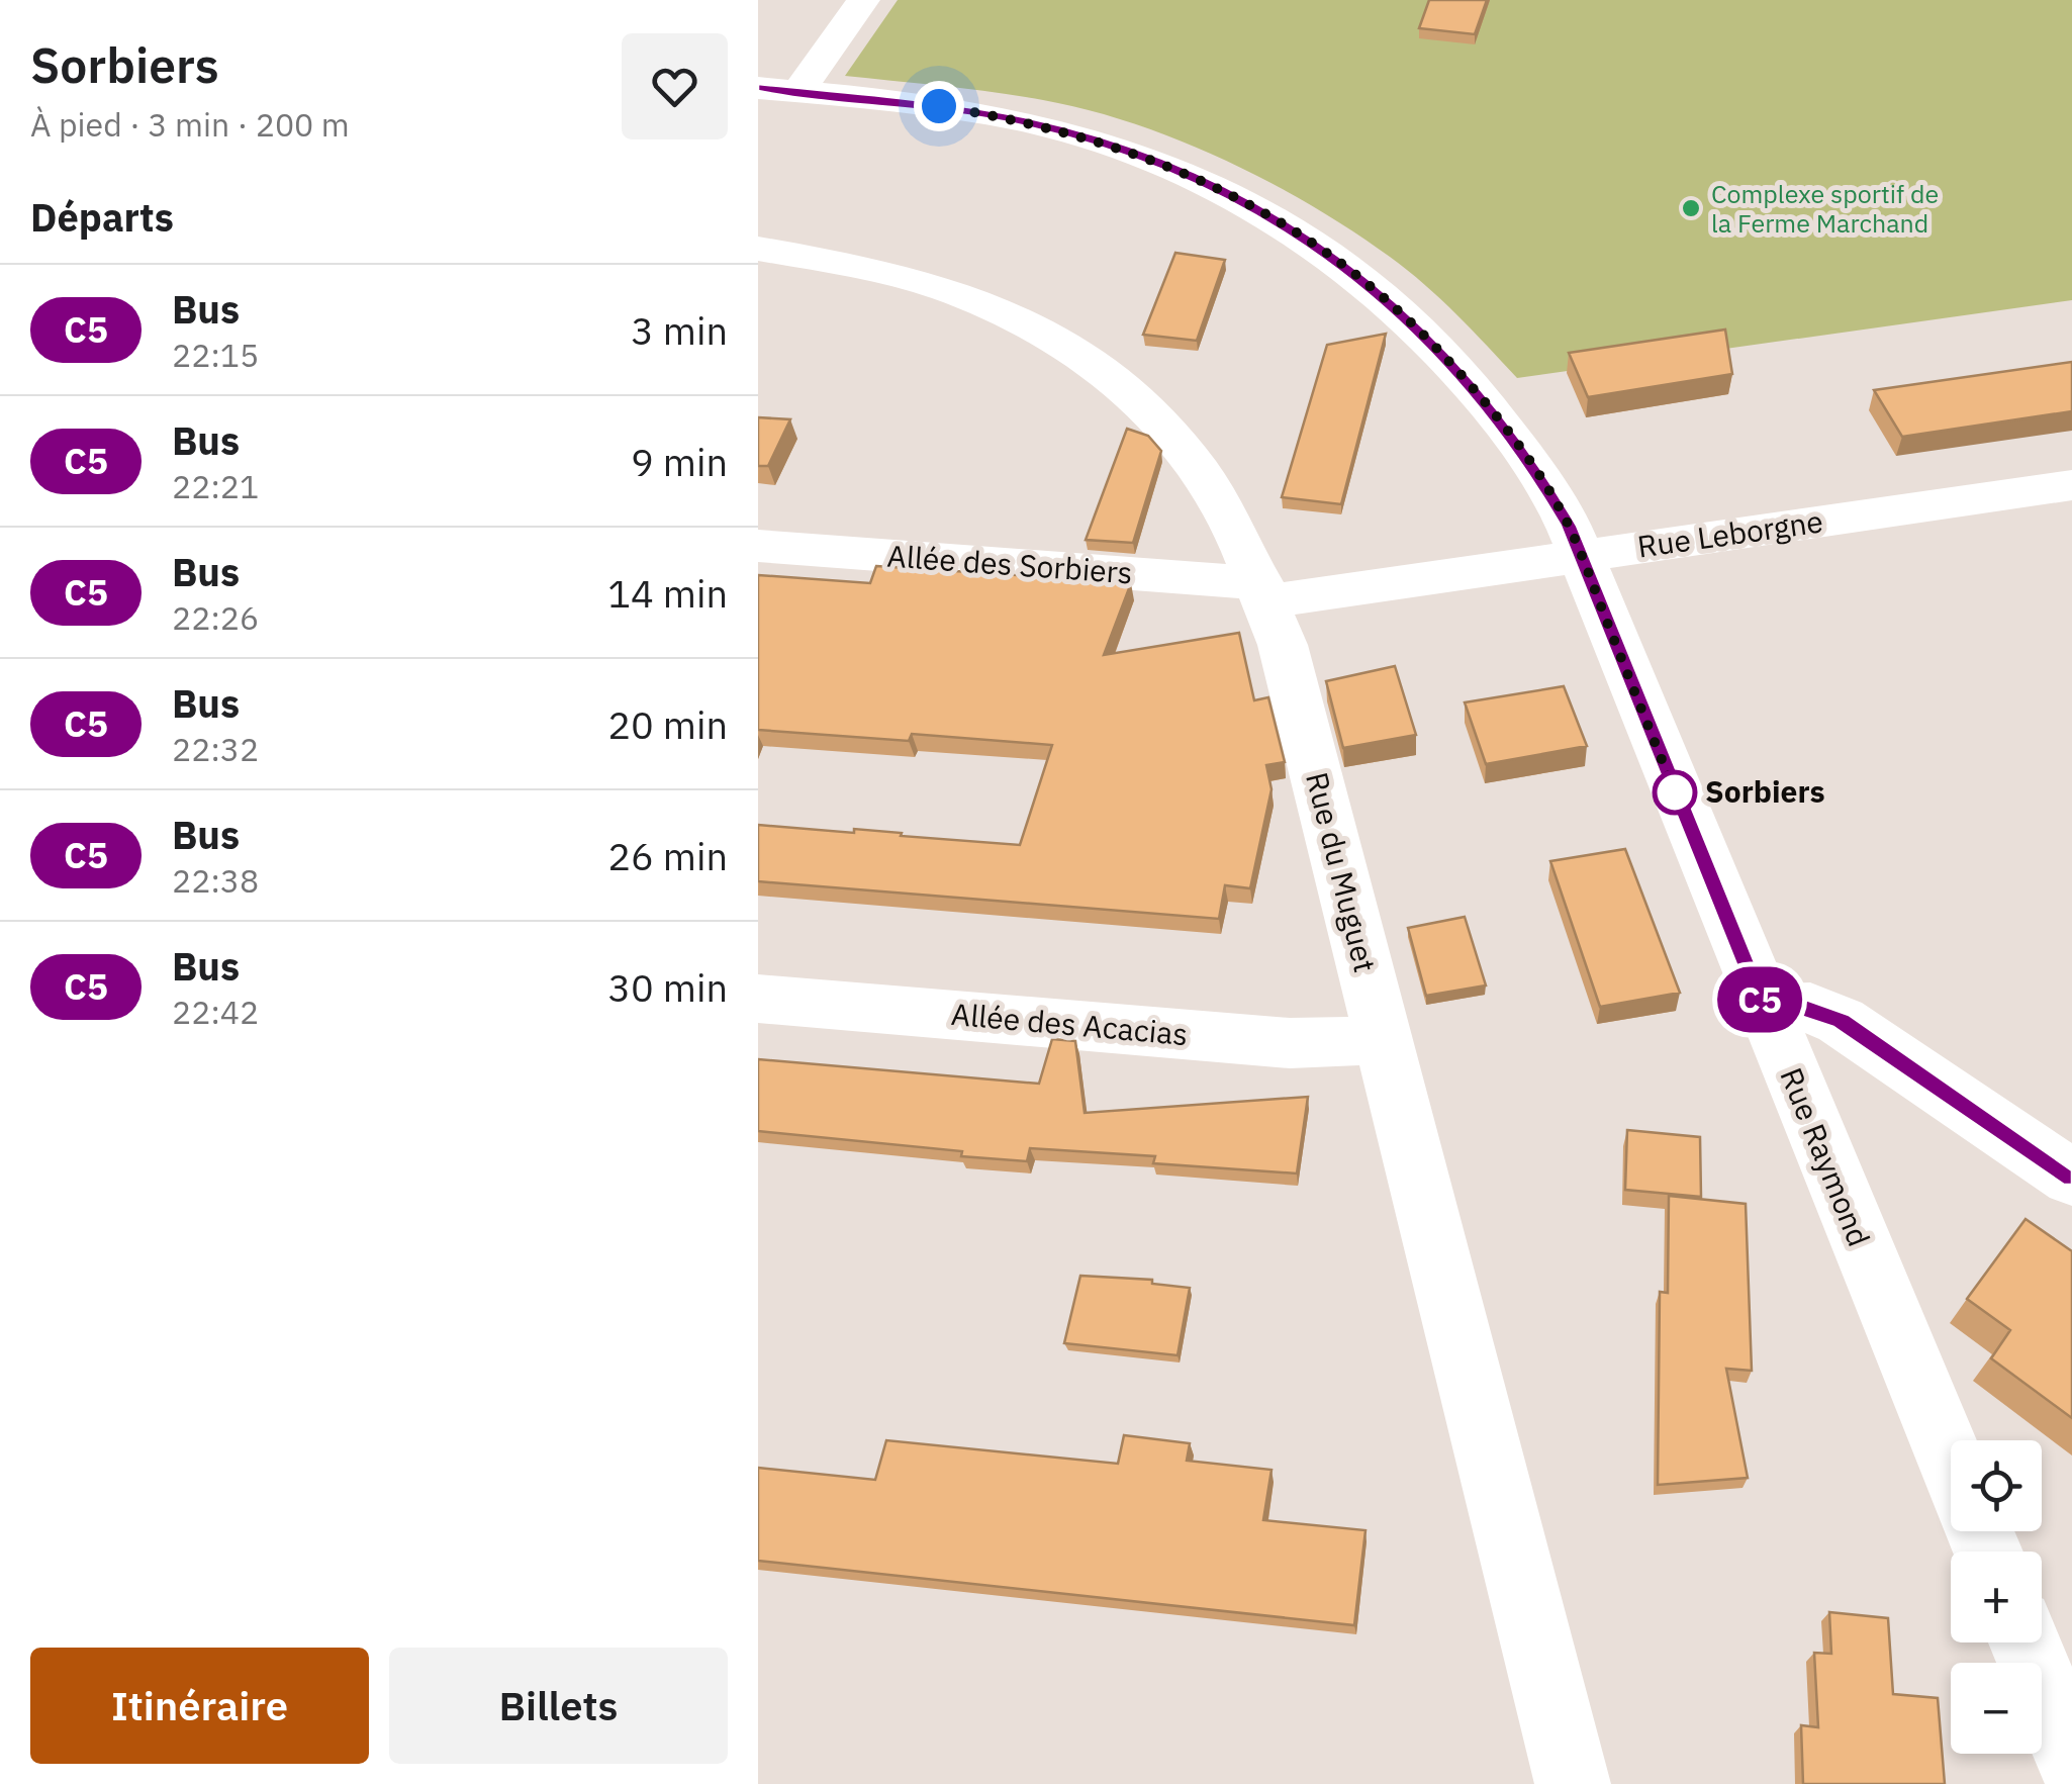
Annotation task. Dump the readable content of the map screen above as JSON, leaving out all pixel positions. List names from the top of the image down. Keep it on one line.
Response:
{"streets":{"street":["Rue Leborgne","Allée des Sorbiers","Rue du Muguet","Allée des Acacias","Rue Raymond"]},"crossings":[["Rue Leborgne","Allée des Sorbiers"],["Rue Leborgne","Rue du Muguet"],["Rue Leborgne","Rue Raymond"],["Allée des Sorbiers","Rue du Muguet"],["Rue du Muguet","Allée des Acacias"]],"places":["Complexe sportif de la Ferme Marchand","Sorbiers"],"lines":["bus line C5"],"page":{"heading":[["Sorbiers","À pied · 3 min · 200 m"],"Départs"],"on_map":"C5","list":[{"mark":"C5","name":"Bus","note":"22:15","value":"3 min"},{"mark":"C5","name":"Bus","note":"22:21","value":"9 min"},{"mark":"C5","name":"Bus","note":"22:26","value":"14 min"},{"mark":"C5","name":"Bus","note":"22:32","value":"20 min"},{"mark":"C5","name":"Bus","note":"22:38","value":"26 min"},{"mark":"C5","name":"Bus","note":"22:42","value":"30 min"}],"map_buttons":["+","−"],"buttons":["Itinéraire","Billets"]}}
